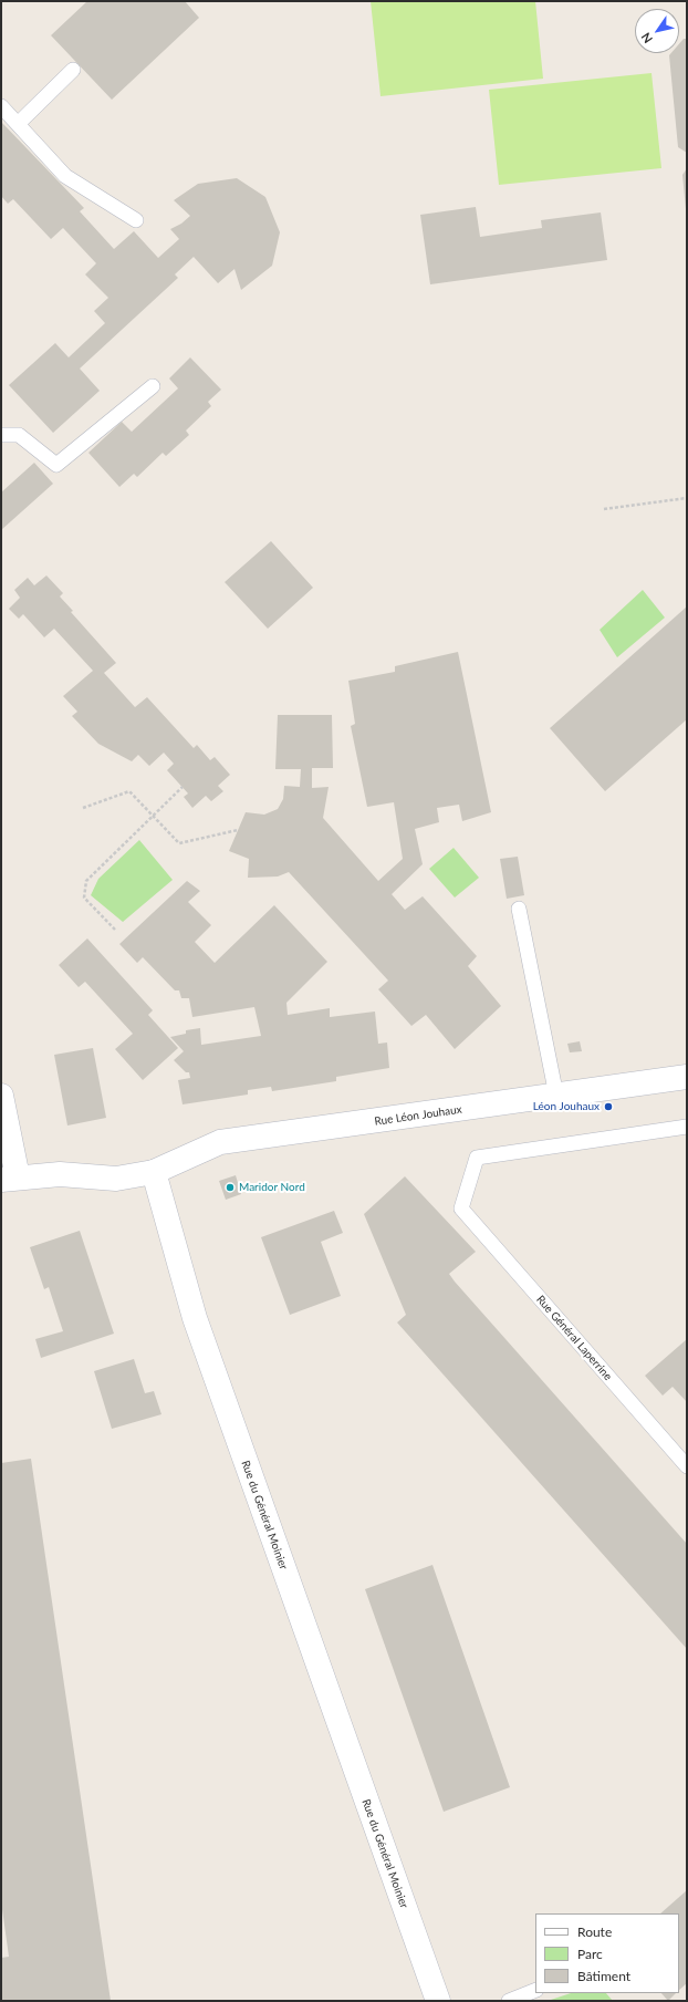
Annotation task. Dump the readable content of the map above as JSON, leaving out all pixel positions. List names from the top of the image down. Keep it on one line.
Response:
{"streets":{"street":["Rue Léon Jouhaux","Rue du Général Moinier"],"lane":["Rue Général Laperrine"]},"crossings":[["Rue Léon Jouhaux","Rue du Général Moinier"]],"places":["Léon Jouhaux","Maridor Nord"],"legend":["Route","Parc","Bâtiment"],"north":"bottom left"}
